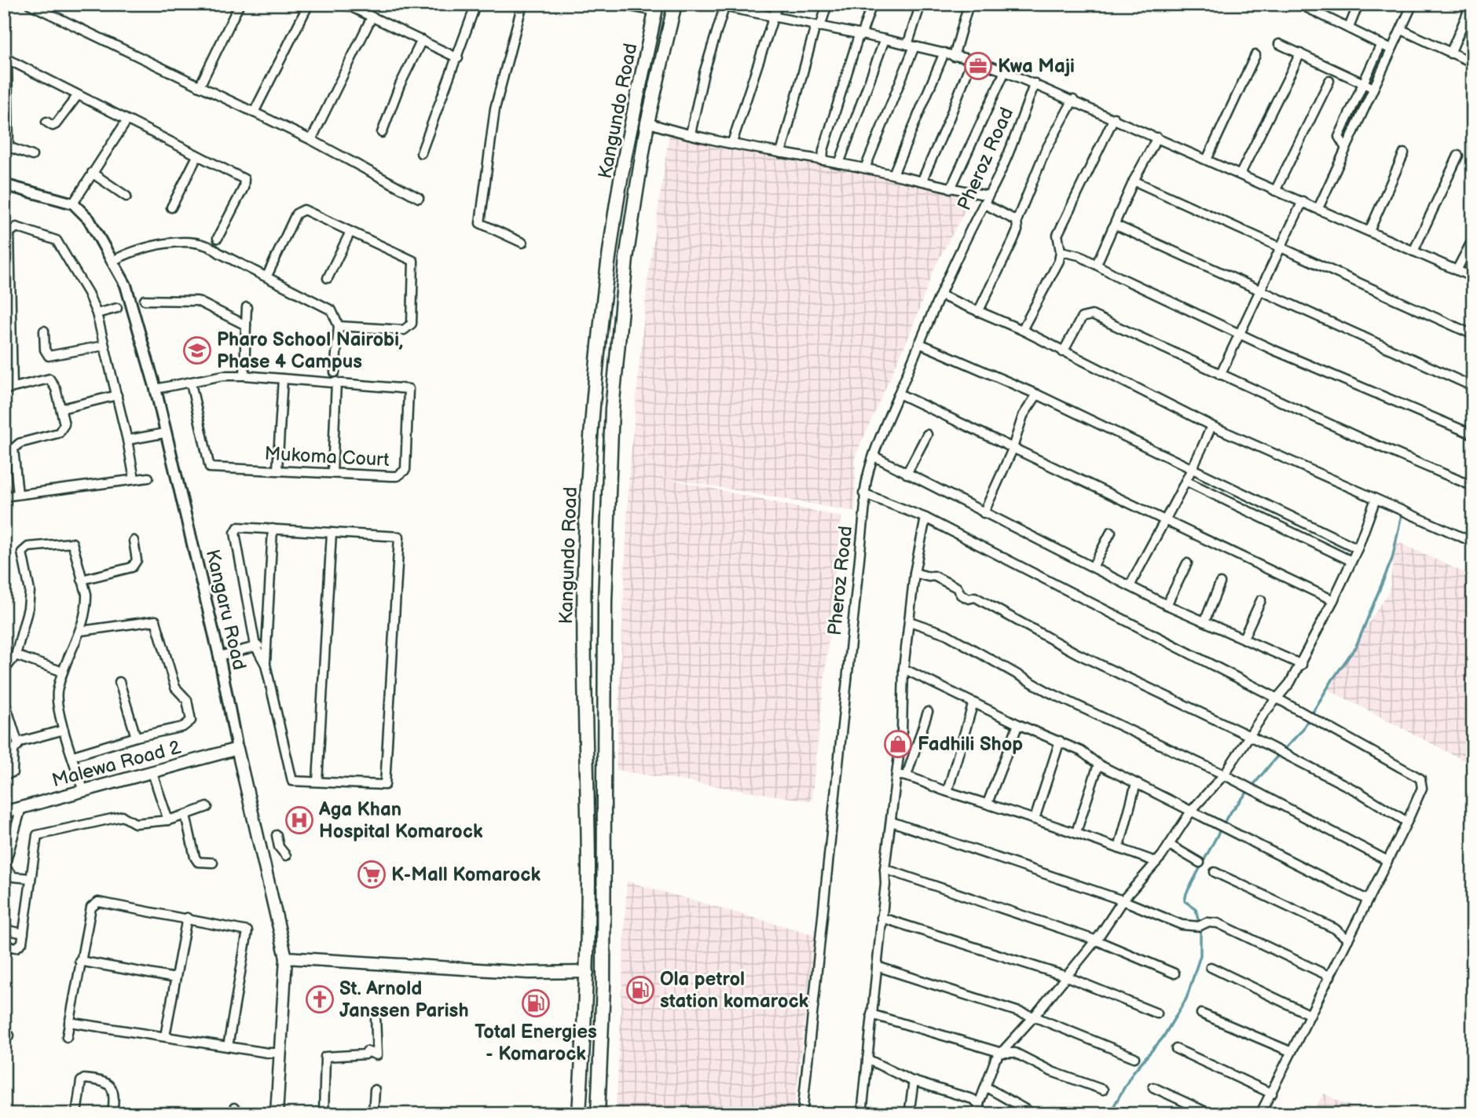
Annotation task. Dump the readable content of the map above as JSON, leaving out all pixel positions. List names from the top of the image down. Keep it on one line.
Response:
{"streets":{"highway":["Kangundo Road"],"main road":["Kangaru Road","Malewa Road 2"],"street":["Pheroz Road","Mukoma Court"]},"crossings":[["Kangaru Road","Malewa Road 2"]],"places":{"office":["Kwa Maji"],"school or university":["Pharo School Nairobi, Phase 4 Campus"],"shop":["Fadhili Shop"],"hospital":["Aga Khan Hospital Komarock"],"supermarket":["K-Mall Komarock"],"fuel station":["Ola petrol station komarock","Total Energies - Komarock"],"church":["St. Arnold Janssen Parish"]}}
